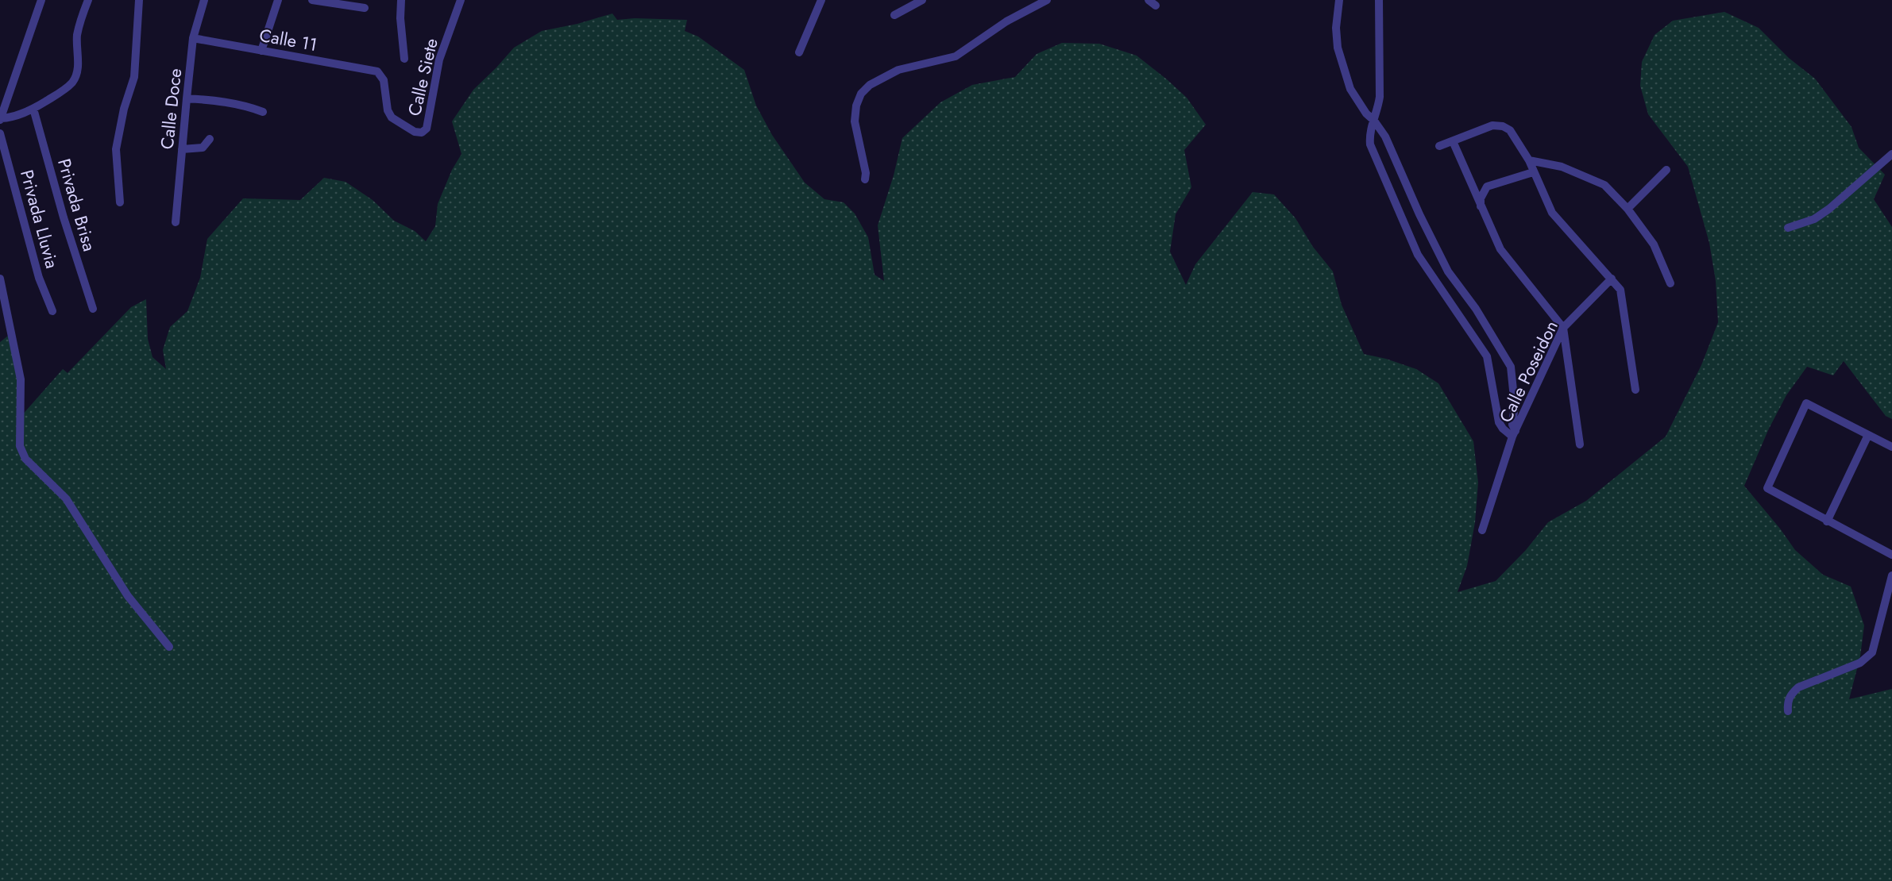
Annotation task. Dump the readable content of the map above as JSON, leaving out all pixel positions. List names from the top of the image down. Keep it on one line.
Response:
{"streets":{"street":["Calle 11","Calle Siete","Calle Doce","Privada Brisa","Privada Lluvia","Calle Poseidon"]},"crossings":[["Calle 11","Calle Siete"],["Calle 11","Calle Doce"]]}
